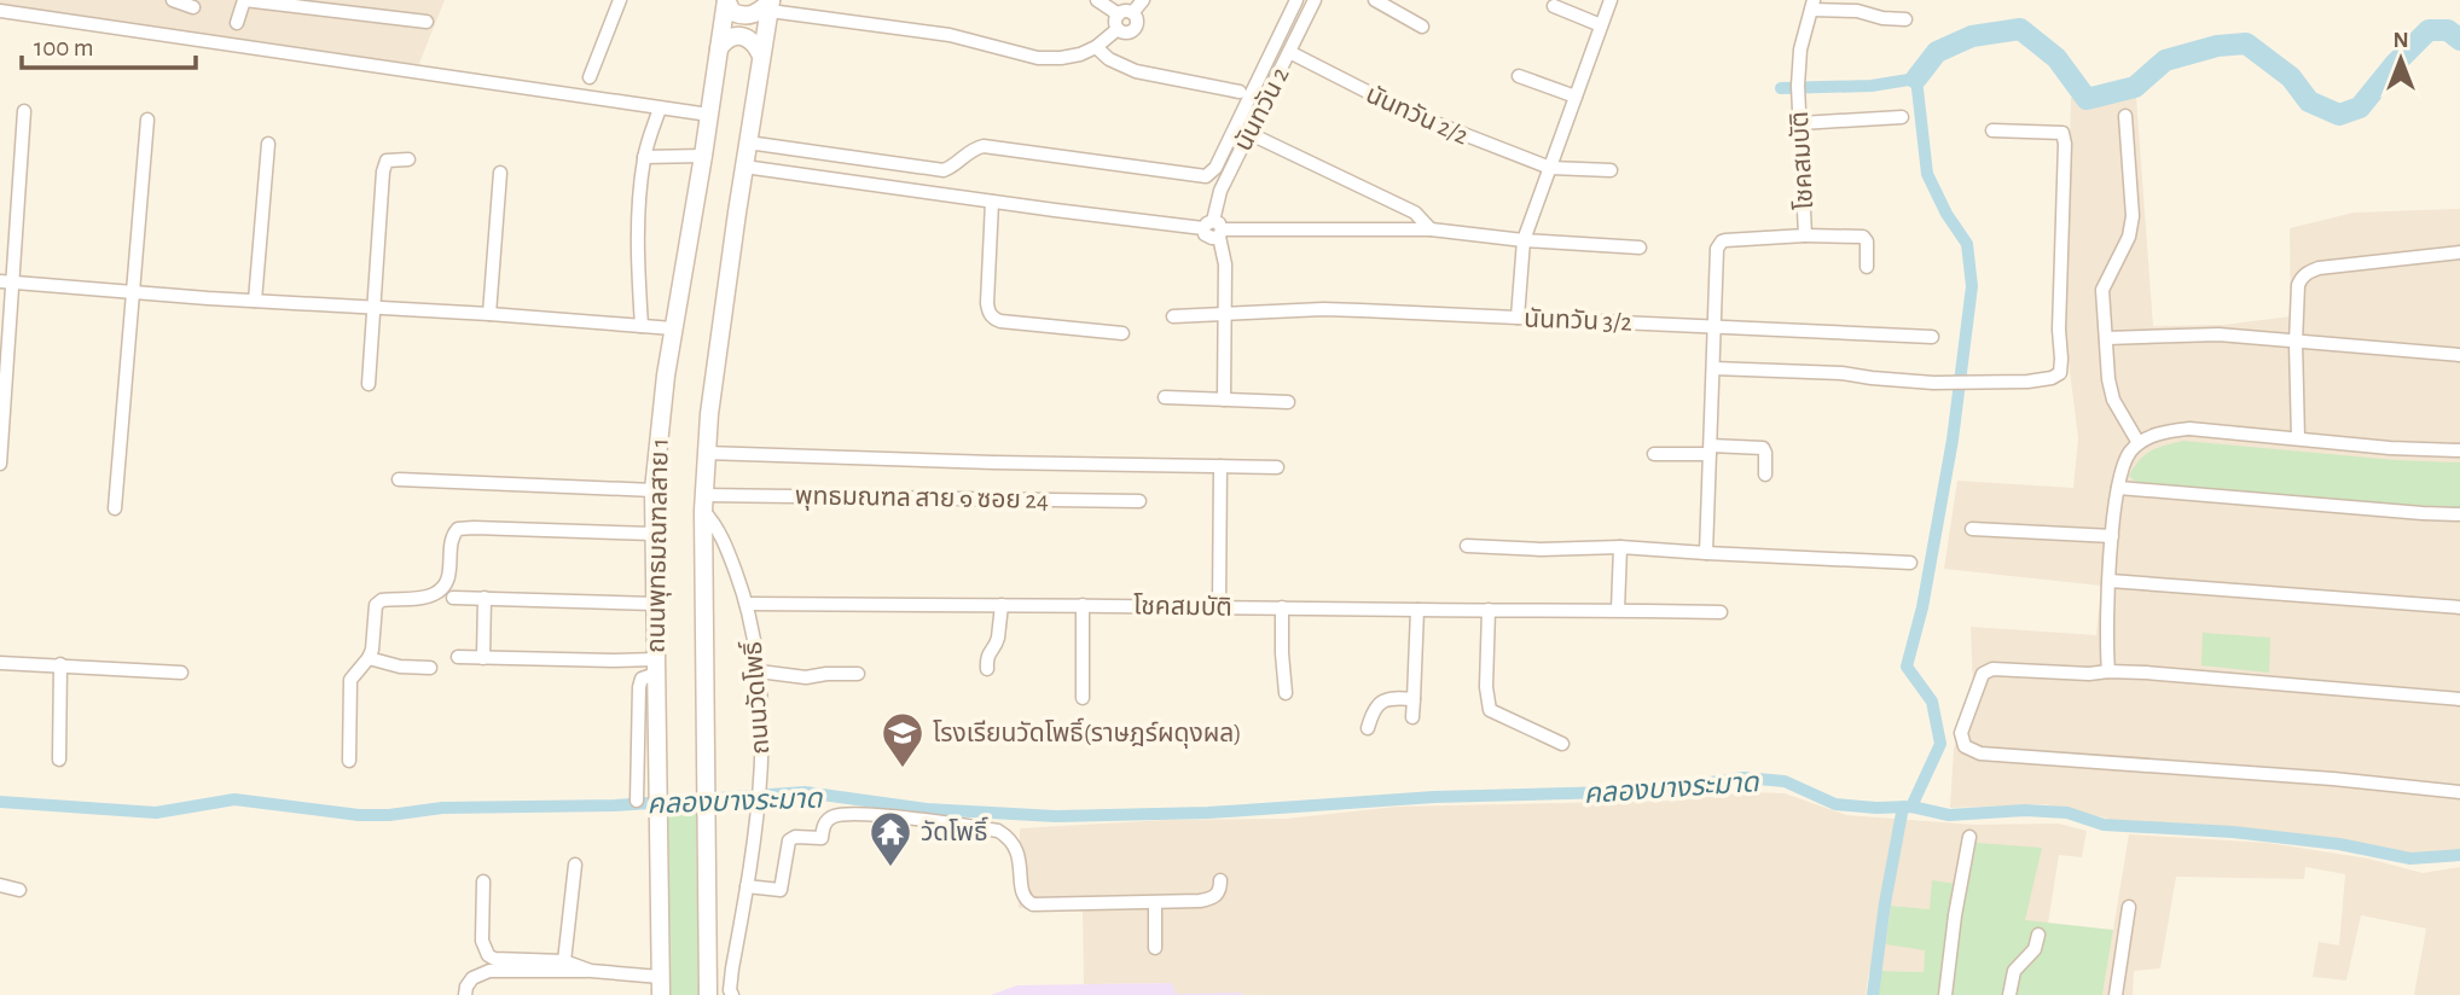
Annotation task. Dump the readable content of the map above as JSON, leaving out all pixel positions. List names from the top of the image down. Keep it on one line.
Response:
{"streets":{"main road":["ถนนพุทธมณฑลสาย 1"],"street":["นันทวัน 2","นันทวัน 2/2","โชคสมบัติ","นันทวัน 3/2","พุทธมณฑล สาย ๑ ซอย 24","ถนนวัดโพธิ์"]},"crossings":[["นันทวัน 2","นันทวัน 2/2"],["โชคสมบัติ","นันทวัน 3/2"],["โชคสมบัติ","ถนนวัดโพธิ์"],["พุทธมณฑล สาย ๑ ซอย 24","ถนนพุทธมณฑลสาย 1"],["พุทธมณฑล สาย ๑ ซอย 24","ถนนวัดโพธิ์"],["ถนนพุทธมณฑลสาย 1","ถนนวัดโพธิ์"]],"water":["คลองบางระมาด"],"places":{"school or university":["โรงเรียนวัดโพธิ์(ราษฎร์ผดุงผล)"],"temple":["วัดโพธิ์"]},"scale_bar":"100 m","north":"top"}
